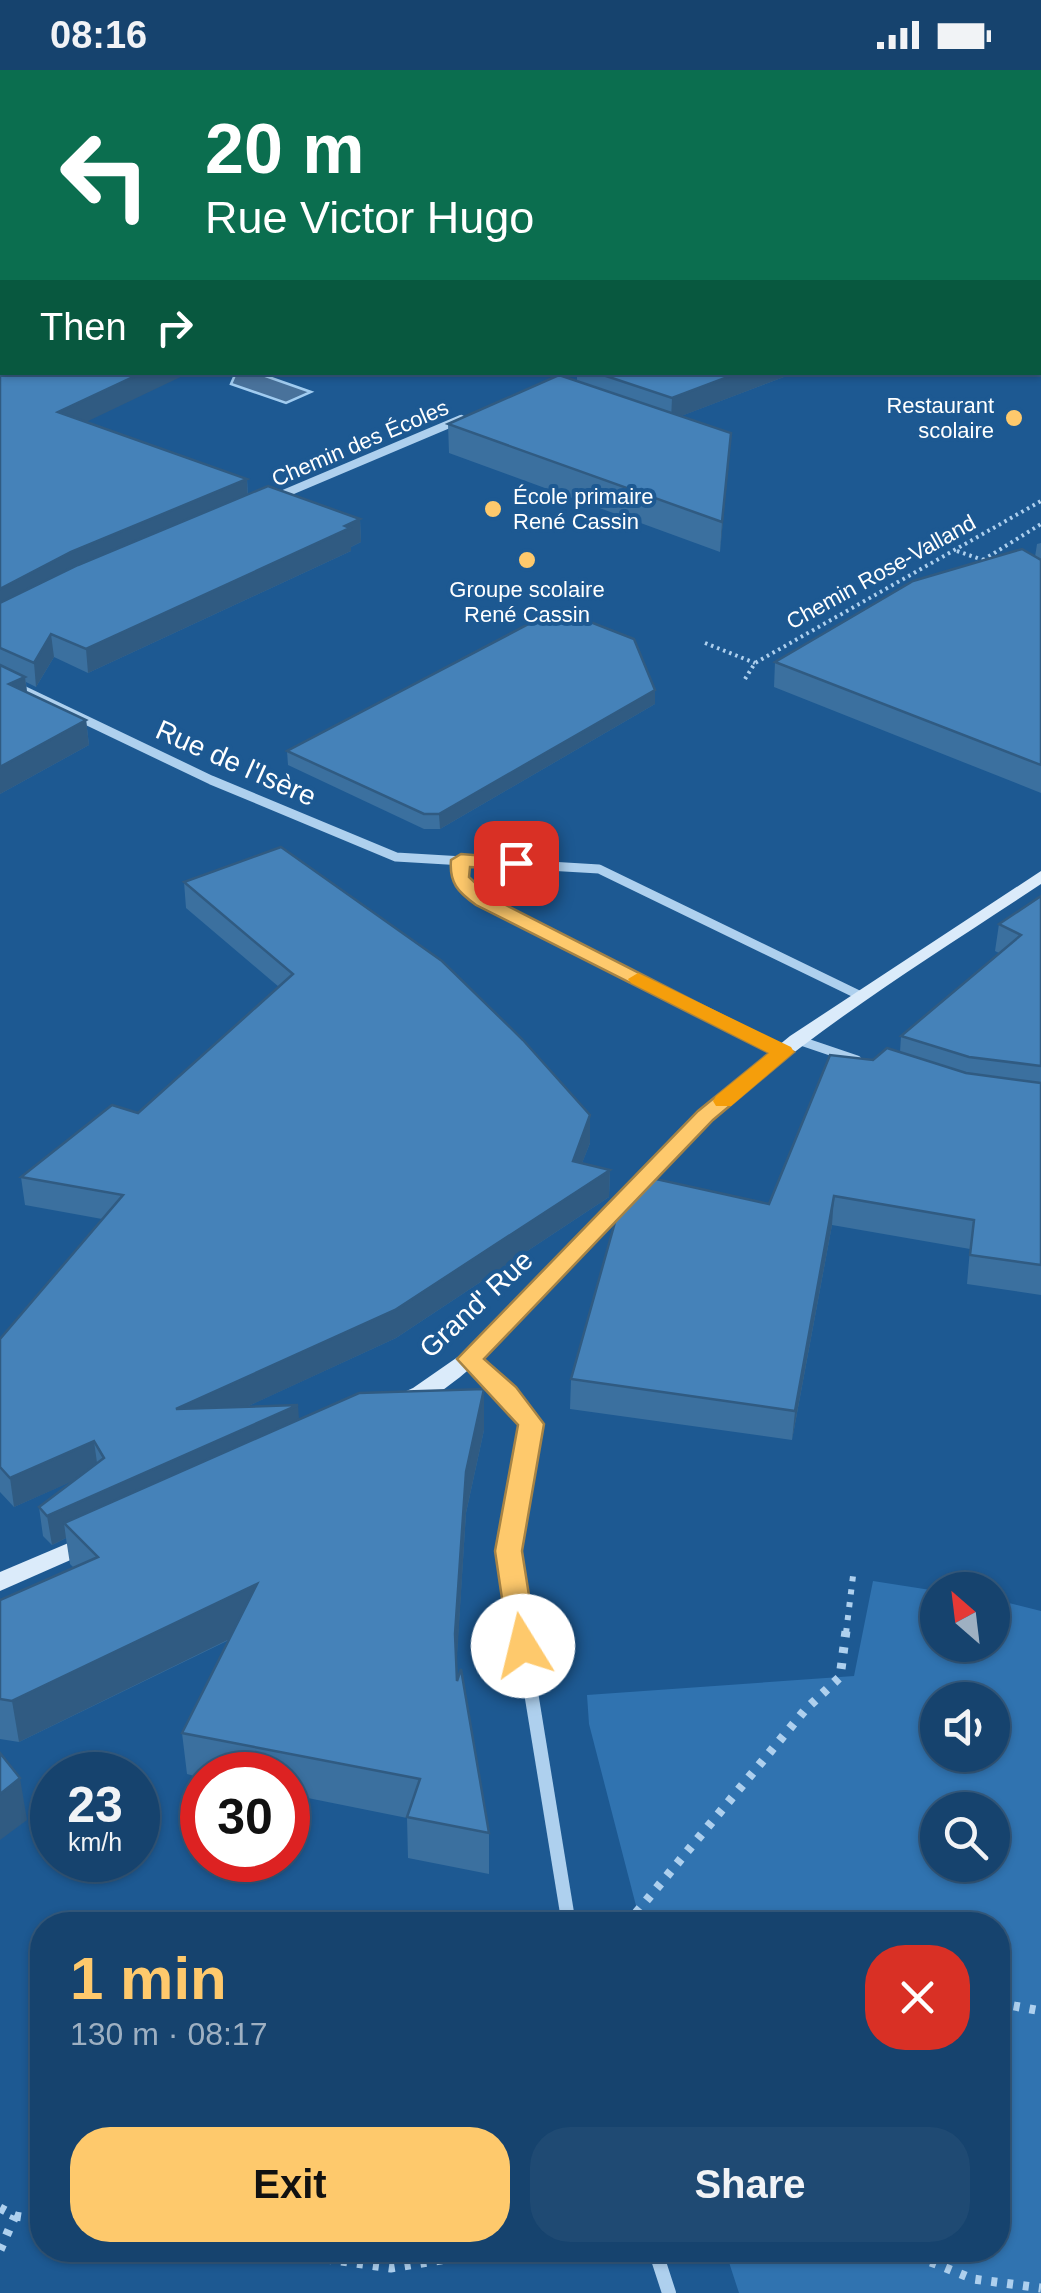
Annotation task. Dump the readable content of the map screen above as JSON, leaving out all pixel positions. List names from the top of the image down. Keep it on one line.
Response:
{"streets":{"main road":["Grand' Rue"],"street":["Chemin des Écoles","Rue de l'Isère"],"path":["Chemin Rose-Valland"]},"crossings":[["Rue de l'Isère","Grand' Rue"]],"places":["Restaurant scolaire","École primaire René Cassin","Groupe scolaire René Cassin"],"north":"top left","page":{"status":"08:16","turn":["20 m","Rue Victor Hugo"],"then":"Then","speed":"23 km/h","limit":"30","heading":["1 min","130 m · 08:17"],"buttons":["Exit","Share"]}}
